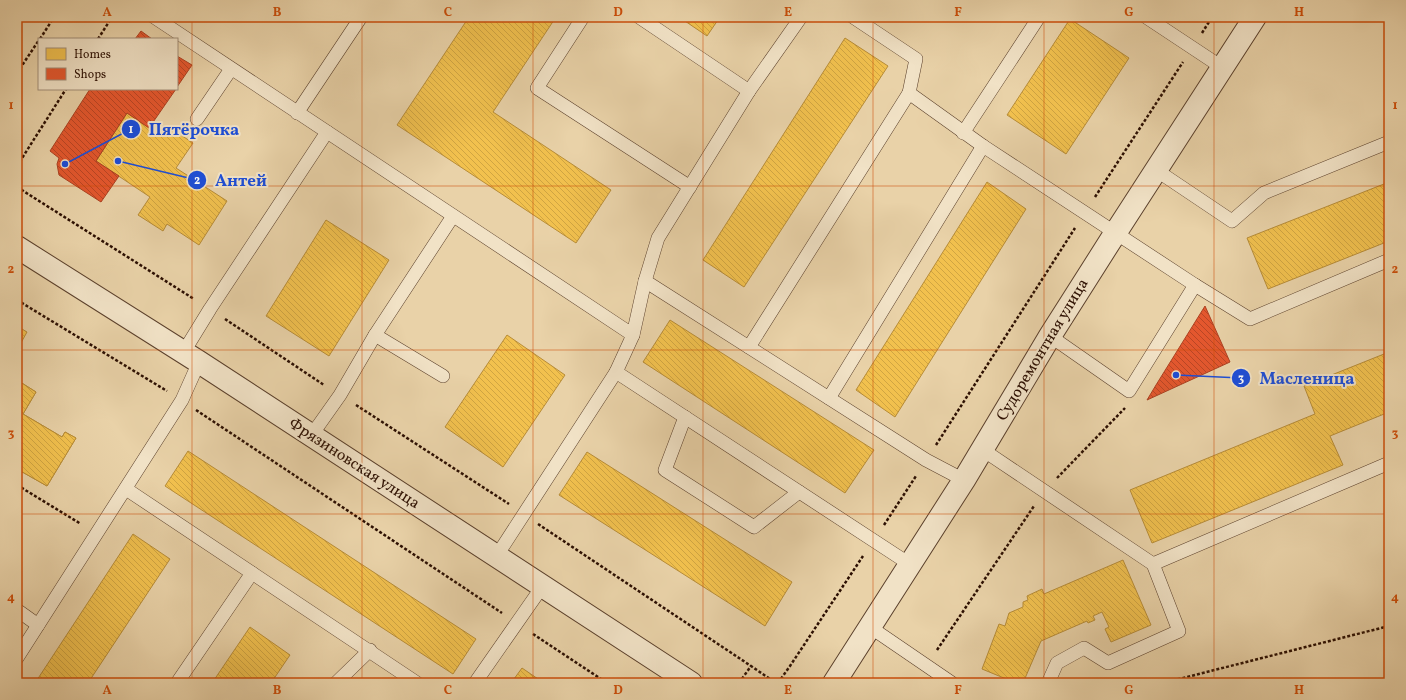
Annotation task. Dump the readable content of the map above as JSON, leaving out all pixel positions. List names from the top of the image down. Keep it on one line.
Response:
{"streets":{"street":["Судоремонтная улица","Фрязиновская улица"]},"places":["Антей","Пятёрочка","Масленица"],"legend":["Homes","Shops"],"grid":{"columns":["A","B","C","D","E","F","G","H"],"rows":["1","2","3","4"]}}
